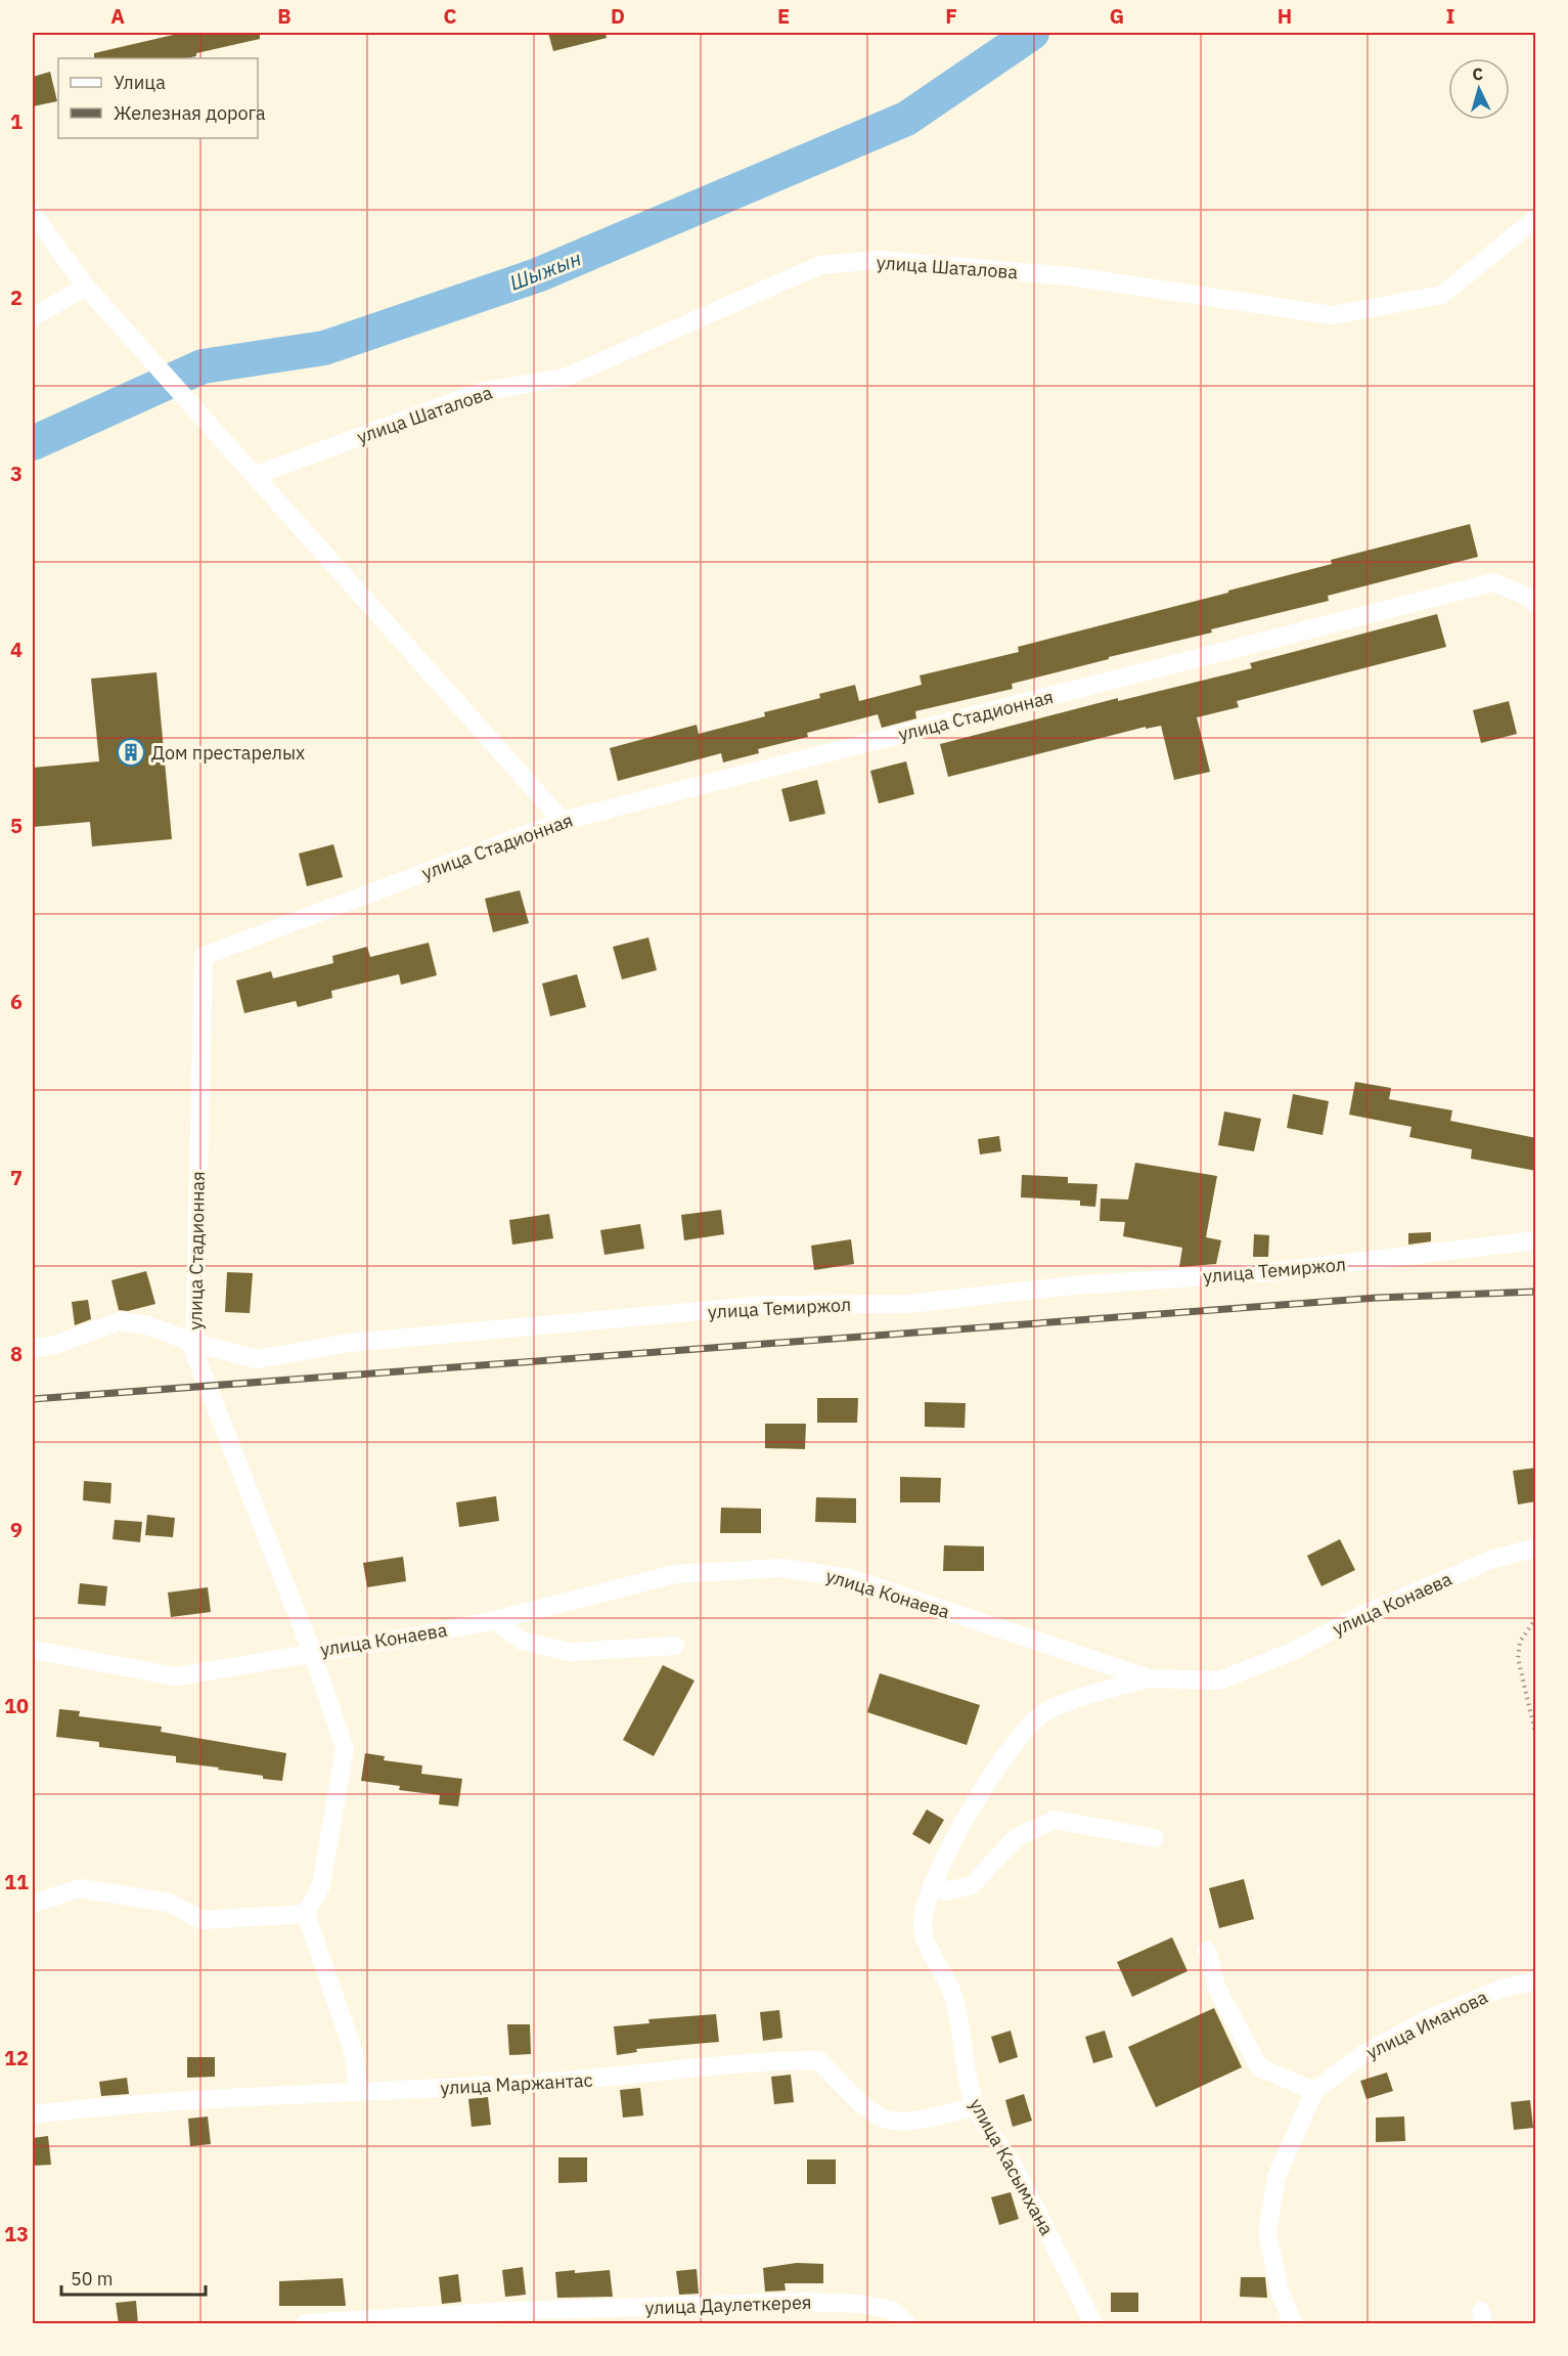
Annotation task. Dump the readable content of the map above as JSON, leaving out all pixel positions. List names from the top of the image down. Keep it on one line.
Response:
{"streets":{"street":["улица Шаталова","улица Стадионная","улица Темиржол","улица Конаева","улица Иманова","улица Маржантас","улица Касымхана","улица Даулеткерея"]},"crossings":[["улица Стадионная","улица Темиржол"],["улица Стадионная","улица Конаева"],["улица Конаева","улица Касымхана"],["улица Маржантас","улица Касымхана"]],"water":["Шыжын"],"places":{"building":["Дом престарелых"]},"legend":["Улица","Железная дорога"],"scale_bar":"50 m","north":"top","grid":{"columns":["A","B","C","D","E","F","G","H","I"],"rows":["1","2","3","4","5","6","7","8","9","10","11","12","13"]}}
